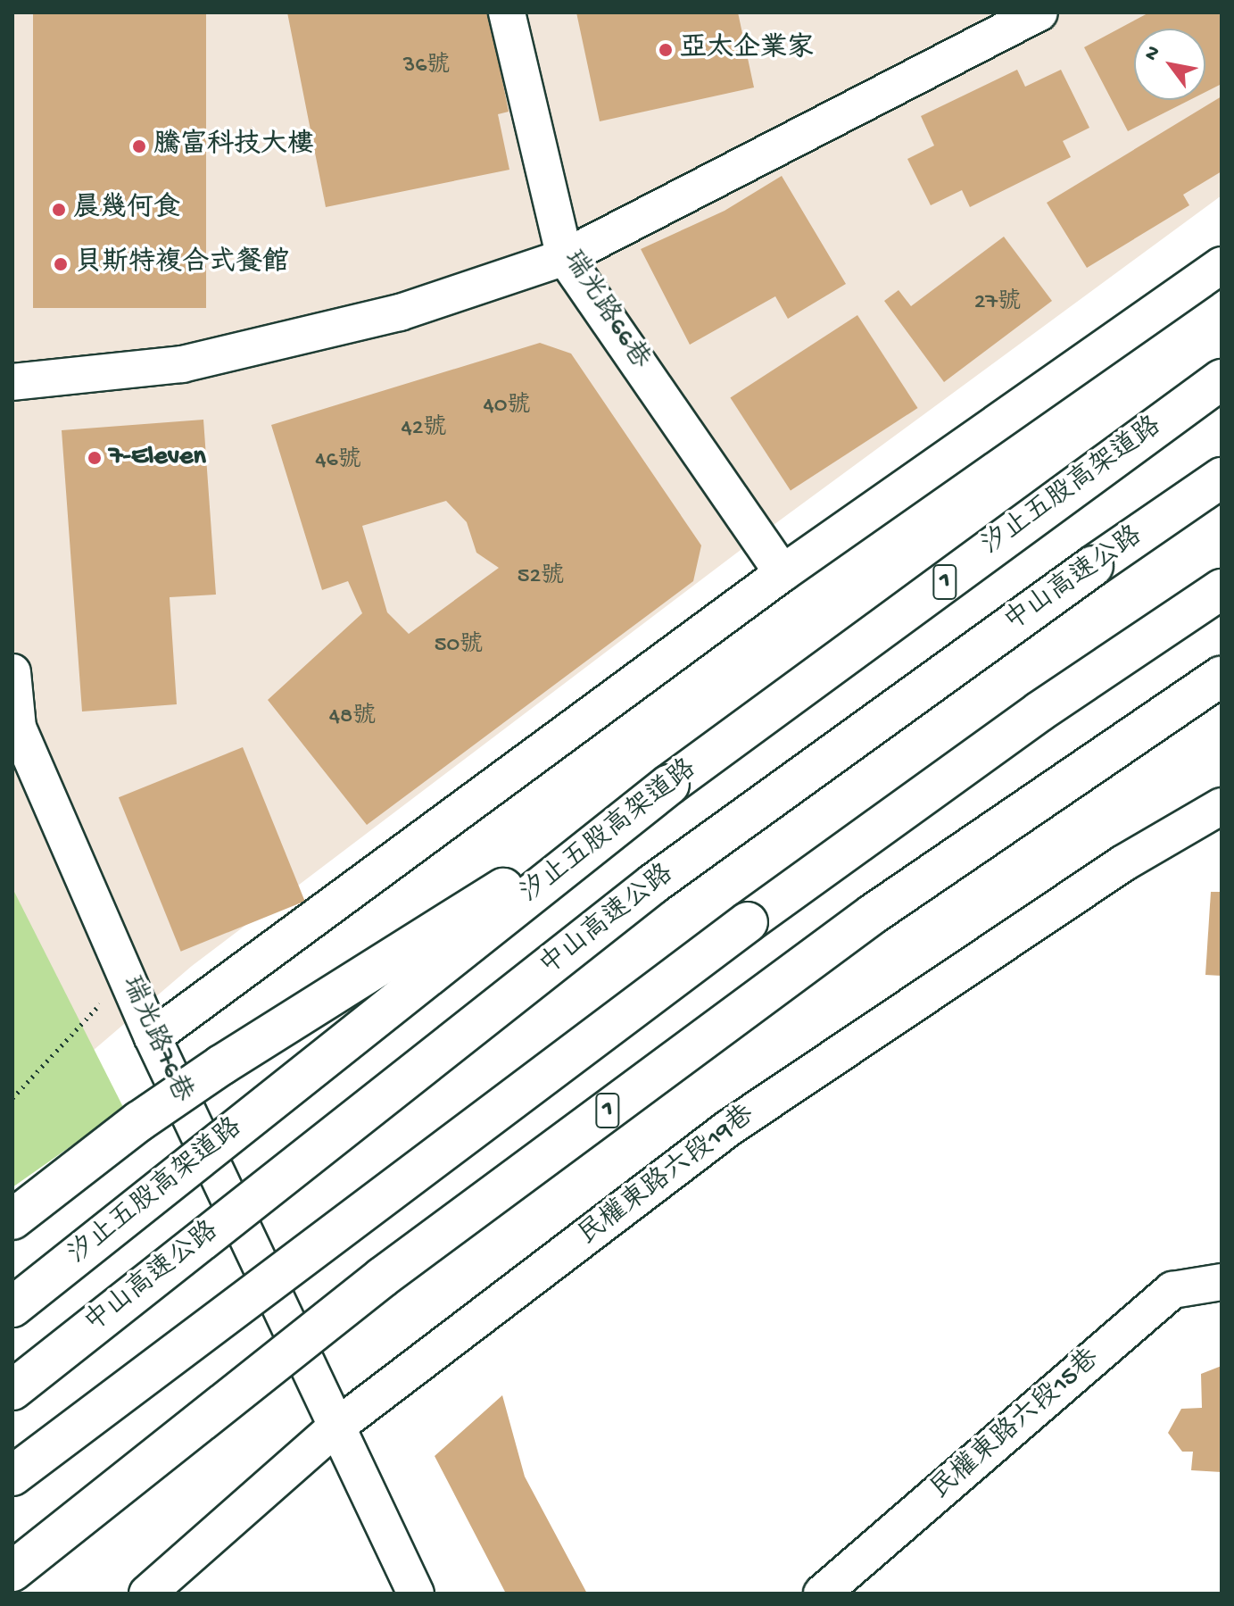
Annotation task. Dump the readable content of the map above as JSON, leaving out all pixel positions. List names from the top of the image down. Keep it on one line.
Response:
{"streets":{"highway":["汐止五股高架道路","中山高速公路","1"],"street":["瑞光路66巷","瑞光路76巷","民權東路六段19巷","民權東路六段15巷"]},"crossings":[["瑞光路76巷","民權東路六段19巷"]],"places":["亞太企業家","騰富科技大樓","晨幾何食","貝斯特複合式餐館","7-Eleven"],"house_numbers":["36號","27號","40號","42號","46號","52號","50號","48號"],"north":"top left"}
